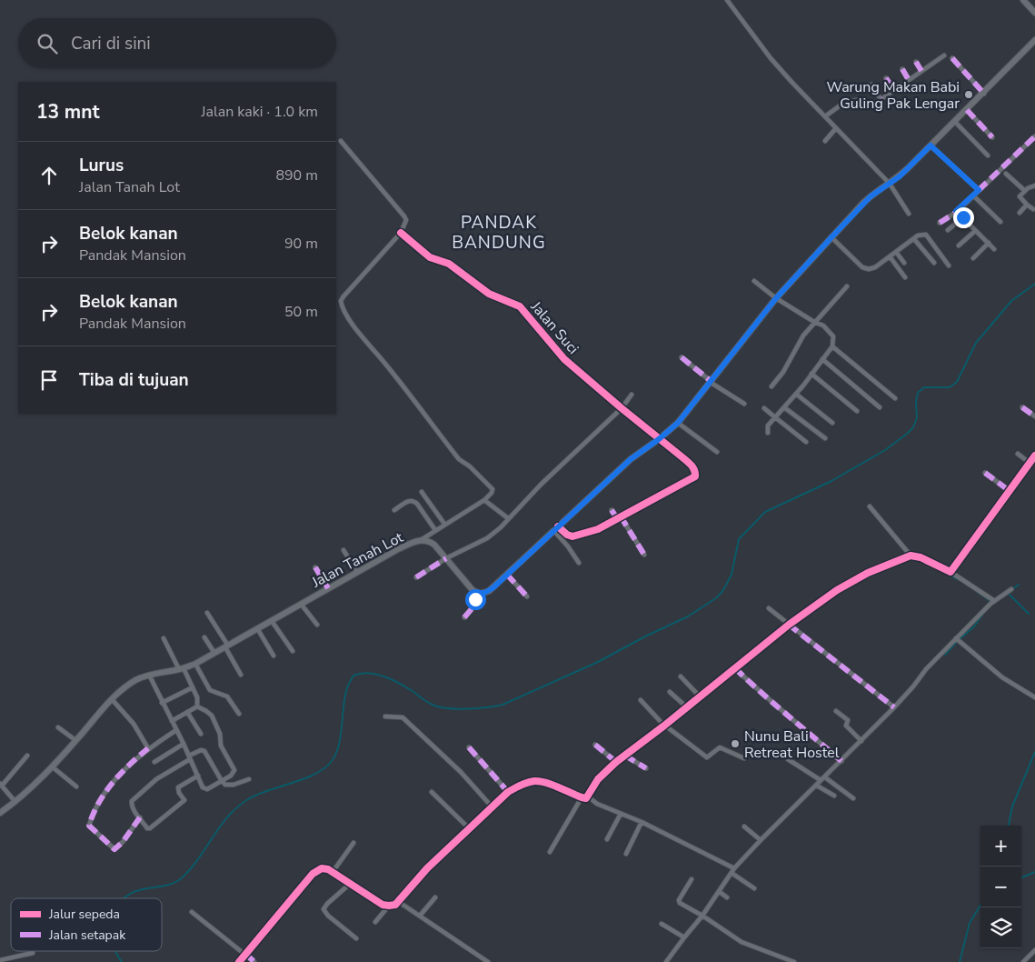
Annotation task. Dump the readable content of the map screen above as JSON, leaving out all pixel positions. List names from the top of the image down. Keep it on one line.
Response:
{"streets":{"main road":["Jalan Tanah Lot"],"street":["Jalan Suci"]},"districts":["PANDAK BANDUNG"],"places":["Warung Makan Babi Guling Pak Lengar","Nunu Bali Retreat Hostel"],"legend":["Jalur sepeda","Jalan setapak"],"page":{"search":"Cari di sini","heading":["13 mnt","Jalan kaki · 1.0 km"],"list":[["Lurus","Jalan Tanah Lot","890 m"],["Belok kanan","Pandak Mansion","90 m"],["Belok kanan","Pandak Mansion","50 m"],"Tiba di tujuan"],"map_buttons":["+","−"]}}
